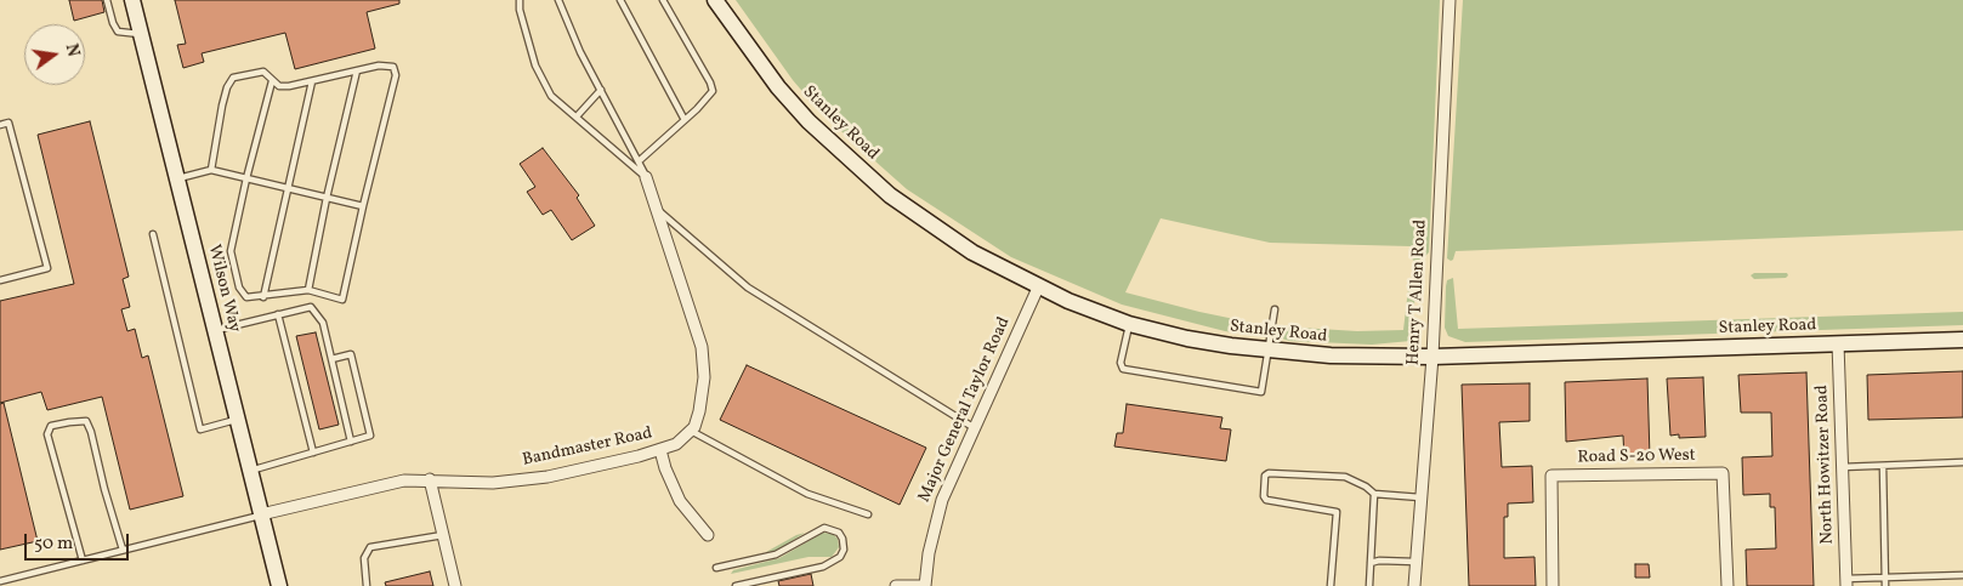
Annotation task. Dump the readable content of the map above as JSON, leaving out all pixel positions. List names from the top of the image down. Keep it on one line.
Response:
{"streets":{"street":["Stanley Road","Wilson Way","Henry T Allen Road","Major General Taylor Road","Bandmaster Road","Road S-20 West","North Howitzer Road"]},"crossings":[["Stanley Road","Henry T Allen Road"],["Stanley Road","Major General Taylor Road"],["Stanley Road","North Howitzer Road"],["Wilson Way","Bandmaster Road"]],"scale_bar":"50 m","north":"right"}
